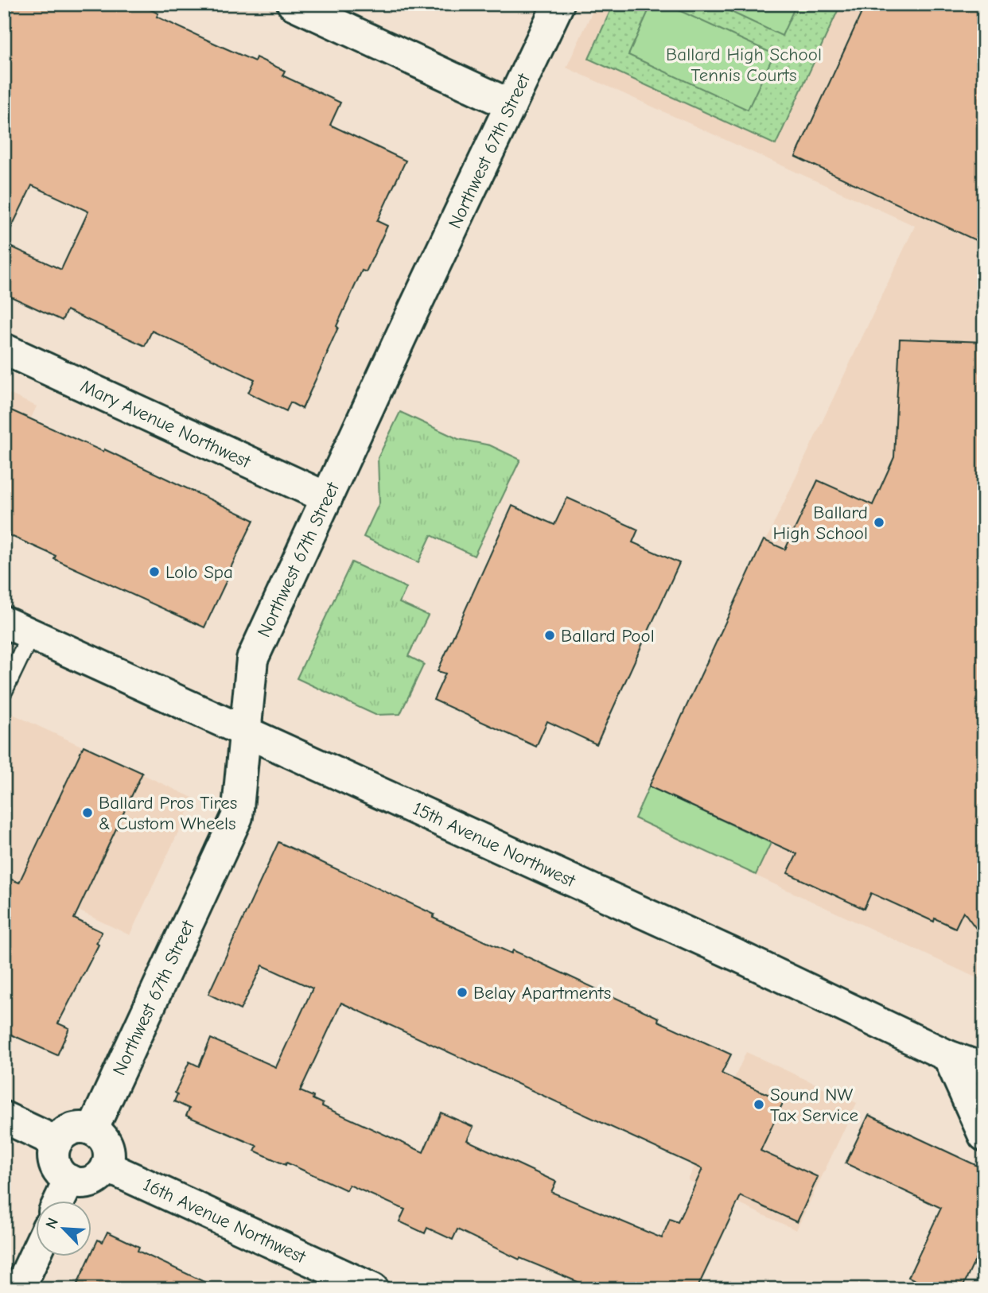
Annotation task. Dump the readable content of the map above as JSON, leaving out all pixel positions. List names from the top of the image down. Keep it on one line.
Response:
{"streets":{"street":["Northwest 67th Street","Mary Avenue Northwest","15th Avenue Northwest","16th Avenue Northwest"]},"crossings":[["Northwest 67th Street","Mary Avenue Northwest"],["Northwest 67th Street","15th Avenue Northwest"],["Northwest 67th Street","16th Avenue Northwest"]],"parks":["Ballard High School Tennis Courts"],"places":["Ballard High School","Lolo Spa","Ballard Pool","Ballard Pros Tires & Custom Wheels","Belay Apartments","Sound NW Tax Service"],"north":"top left"}
